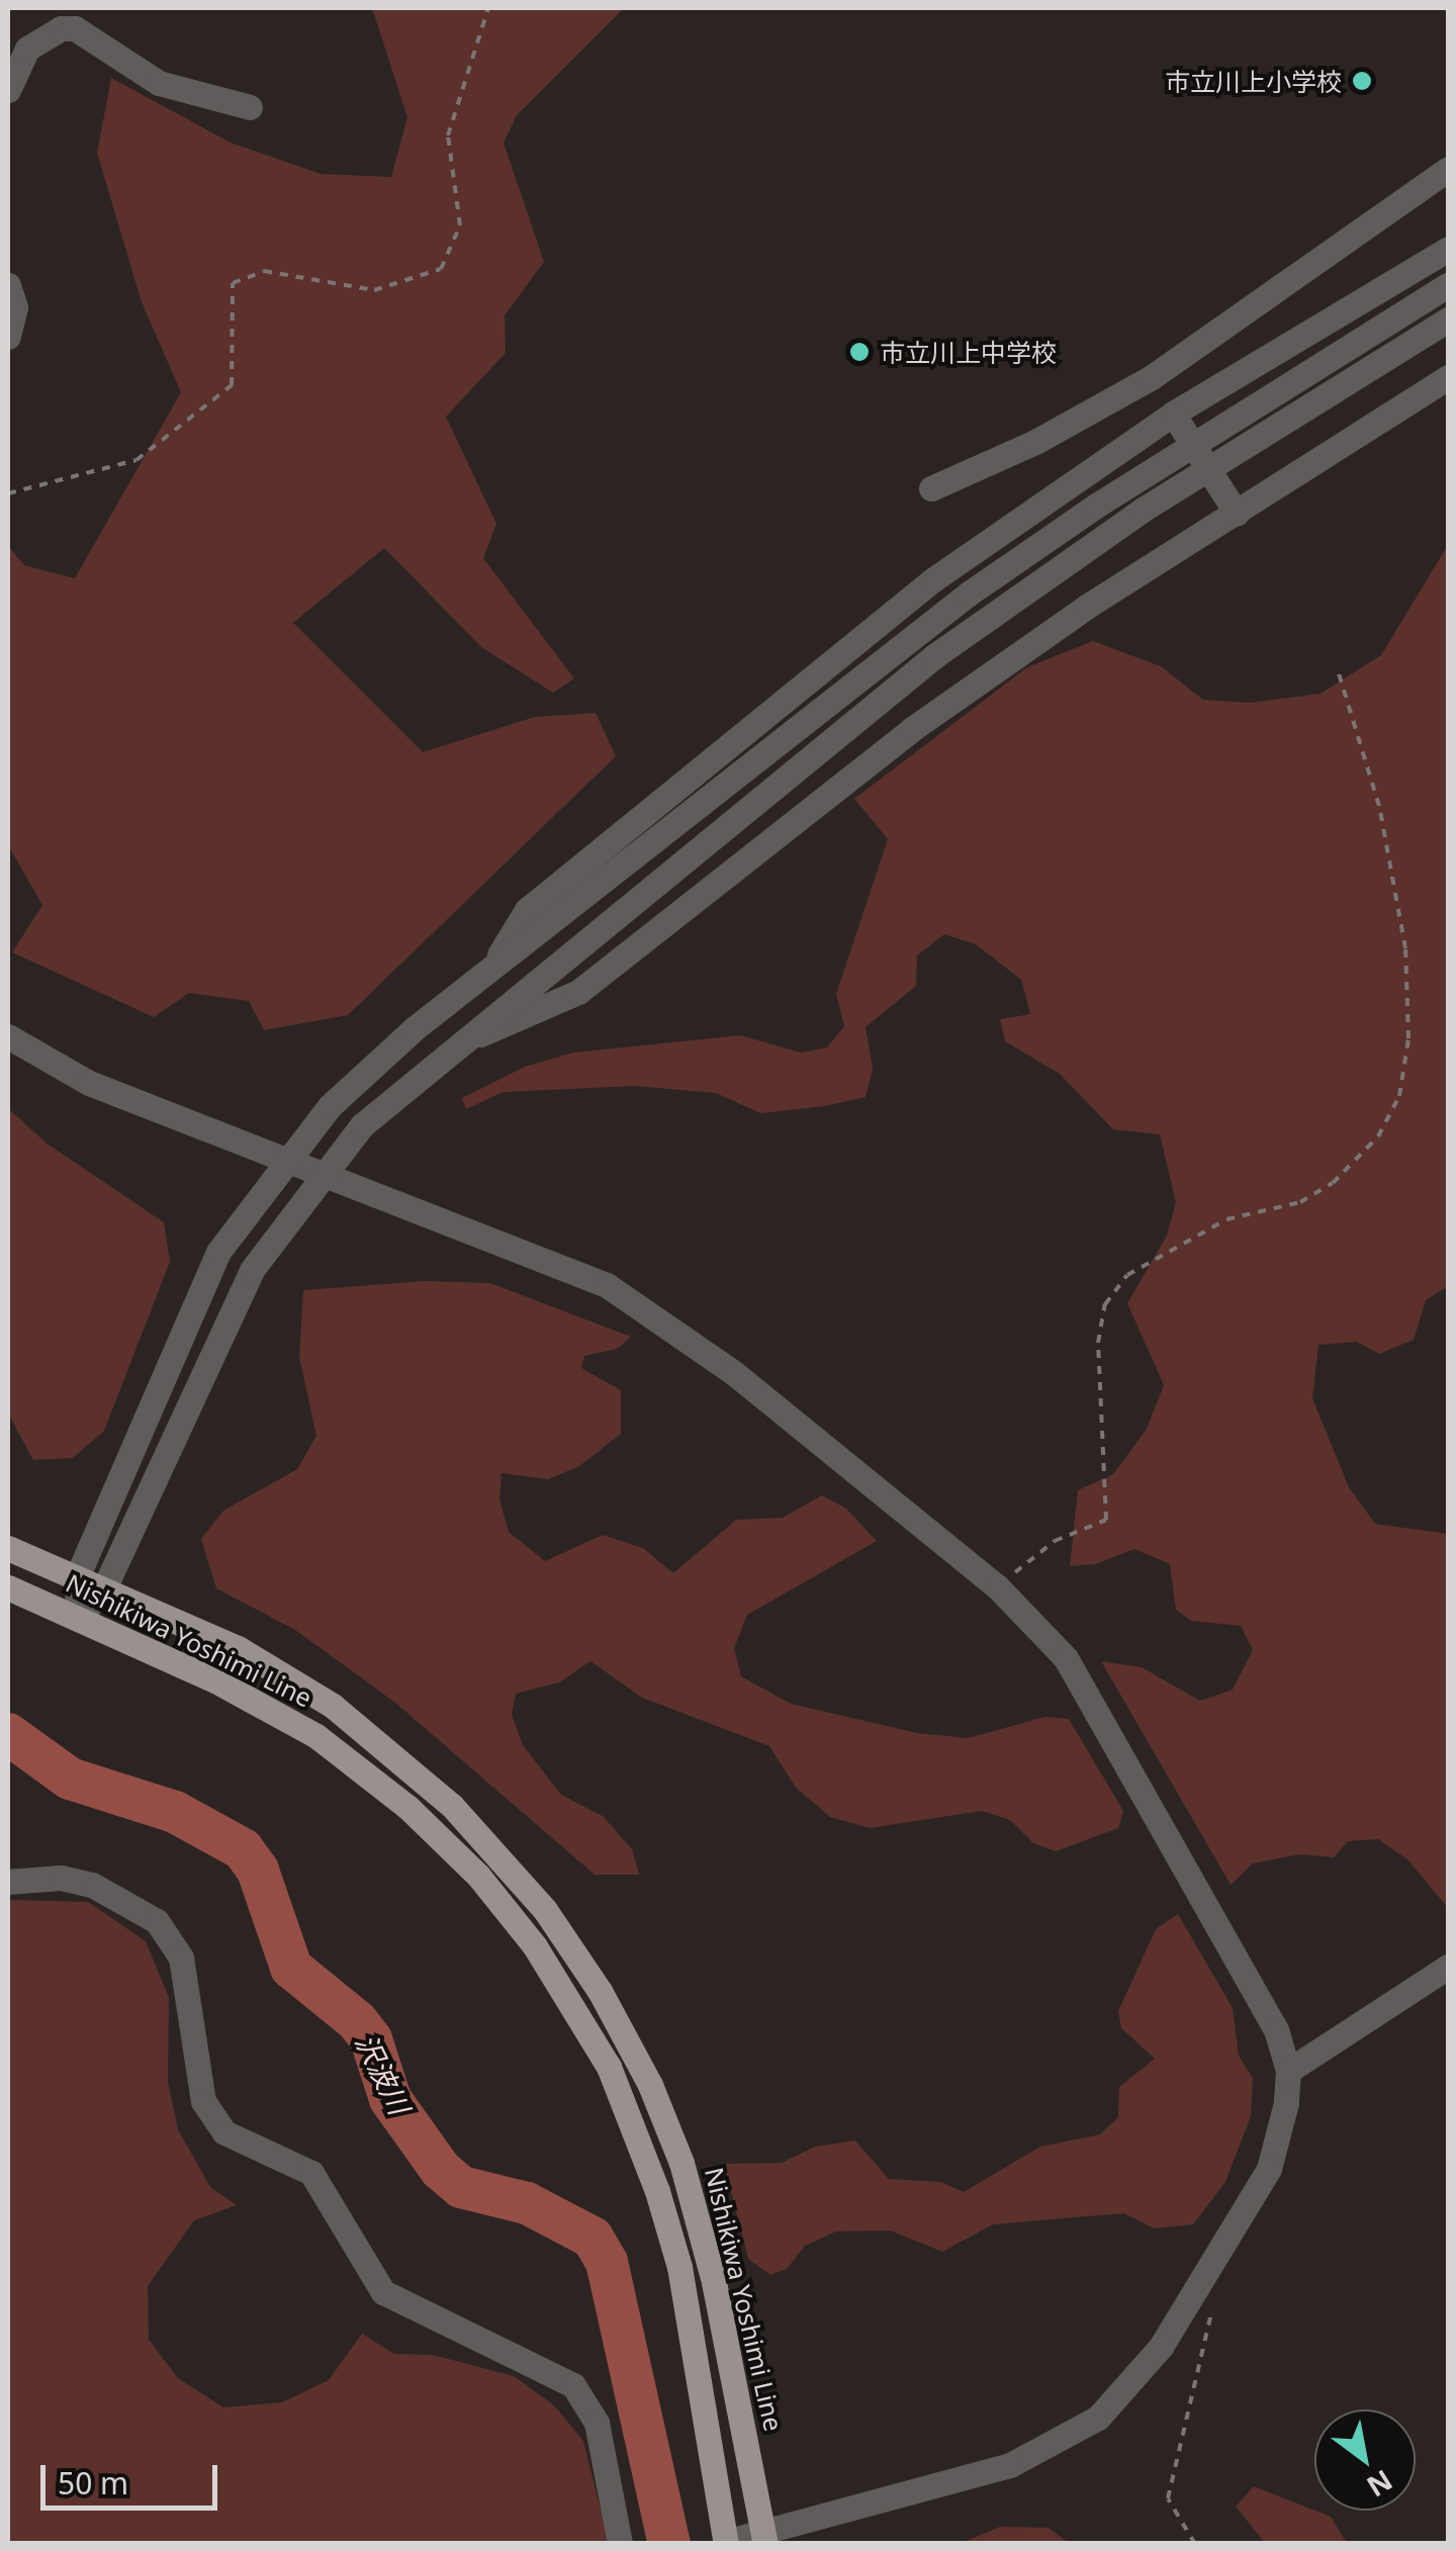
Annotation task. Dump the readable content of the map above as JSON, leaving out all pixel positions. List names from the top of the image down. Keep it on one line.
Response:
{"streets":{"main road":["Nishikiwa Yoshimi Line"]},"water":["沢波川"],"places":["市立川上小学校","市立川上中学校"],"scale_bar":"50 m","north":"bottom right"}
